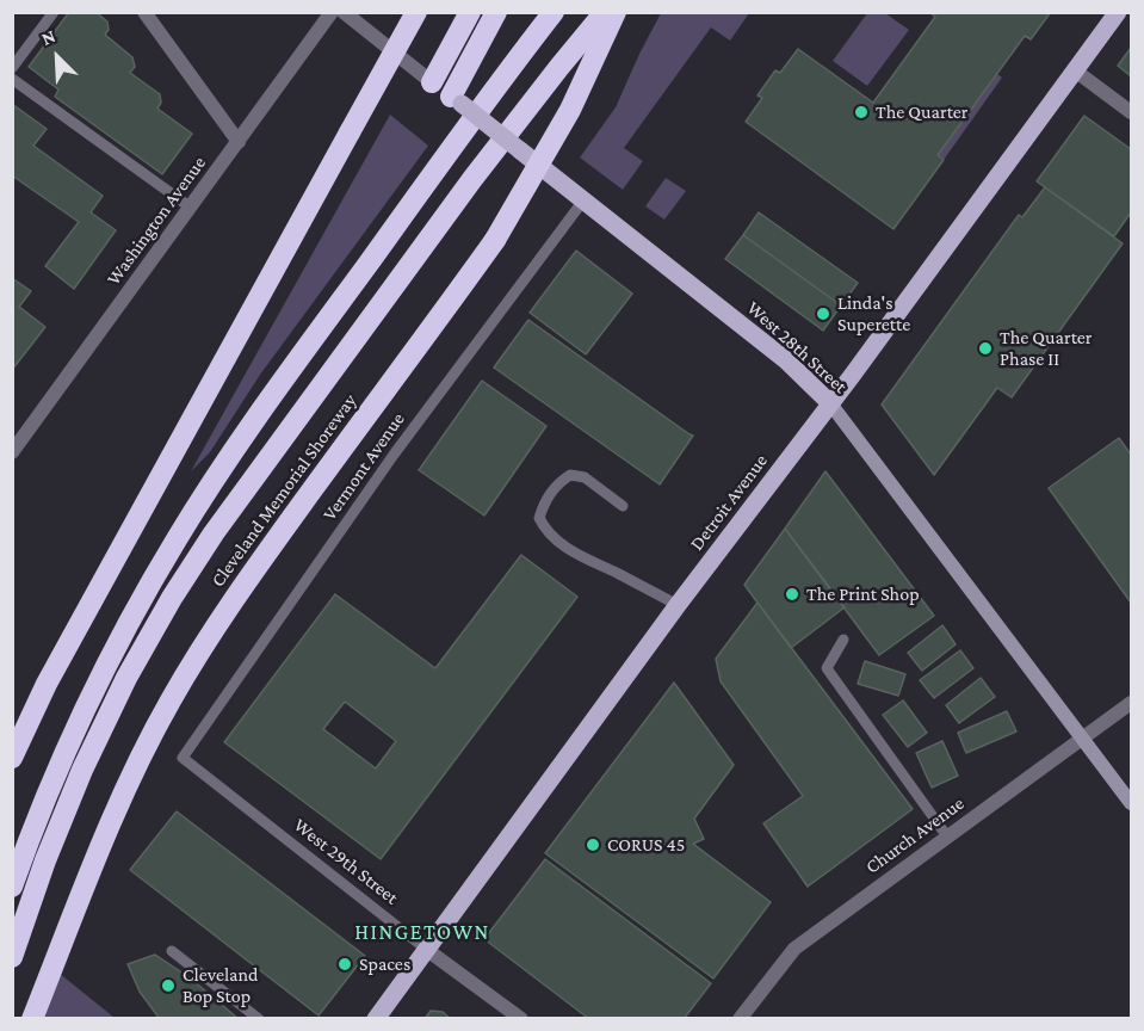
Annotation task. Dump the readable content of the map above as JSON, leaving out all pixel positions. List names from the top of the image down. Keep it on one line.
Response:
{"streets":{"highway":["Cleveland Memorial Shoreway"],"main road":["West 28th Street","Detroit Avenue"],"street":["Washington Avenue","Church Avenue","West 29th Street"],"lane":["Vermont Avenue"]},"crossings":[["West 28th Street","Vermont Avenue"],["West 28th Street","Detroit Avenue"],["West 28th Street","Church Avenue"],["Vermont Avenue","West 29th Street"],["Detroit Avenue","West 29th Street"]],"districts":["HINGETOWN"],"places":["The Quarter","Linda's Superette","The Quarter Phase II","The Print Shop","CORUS 45","Spaces","Cleveland Bop Stop"],"north":"top left"}
